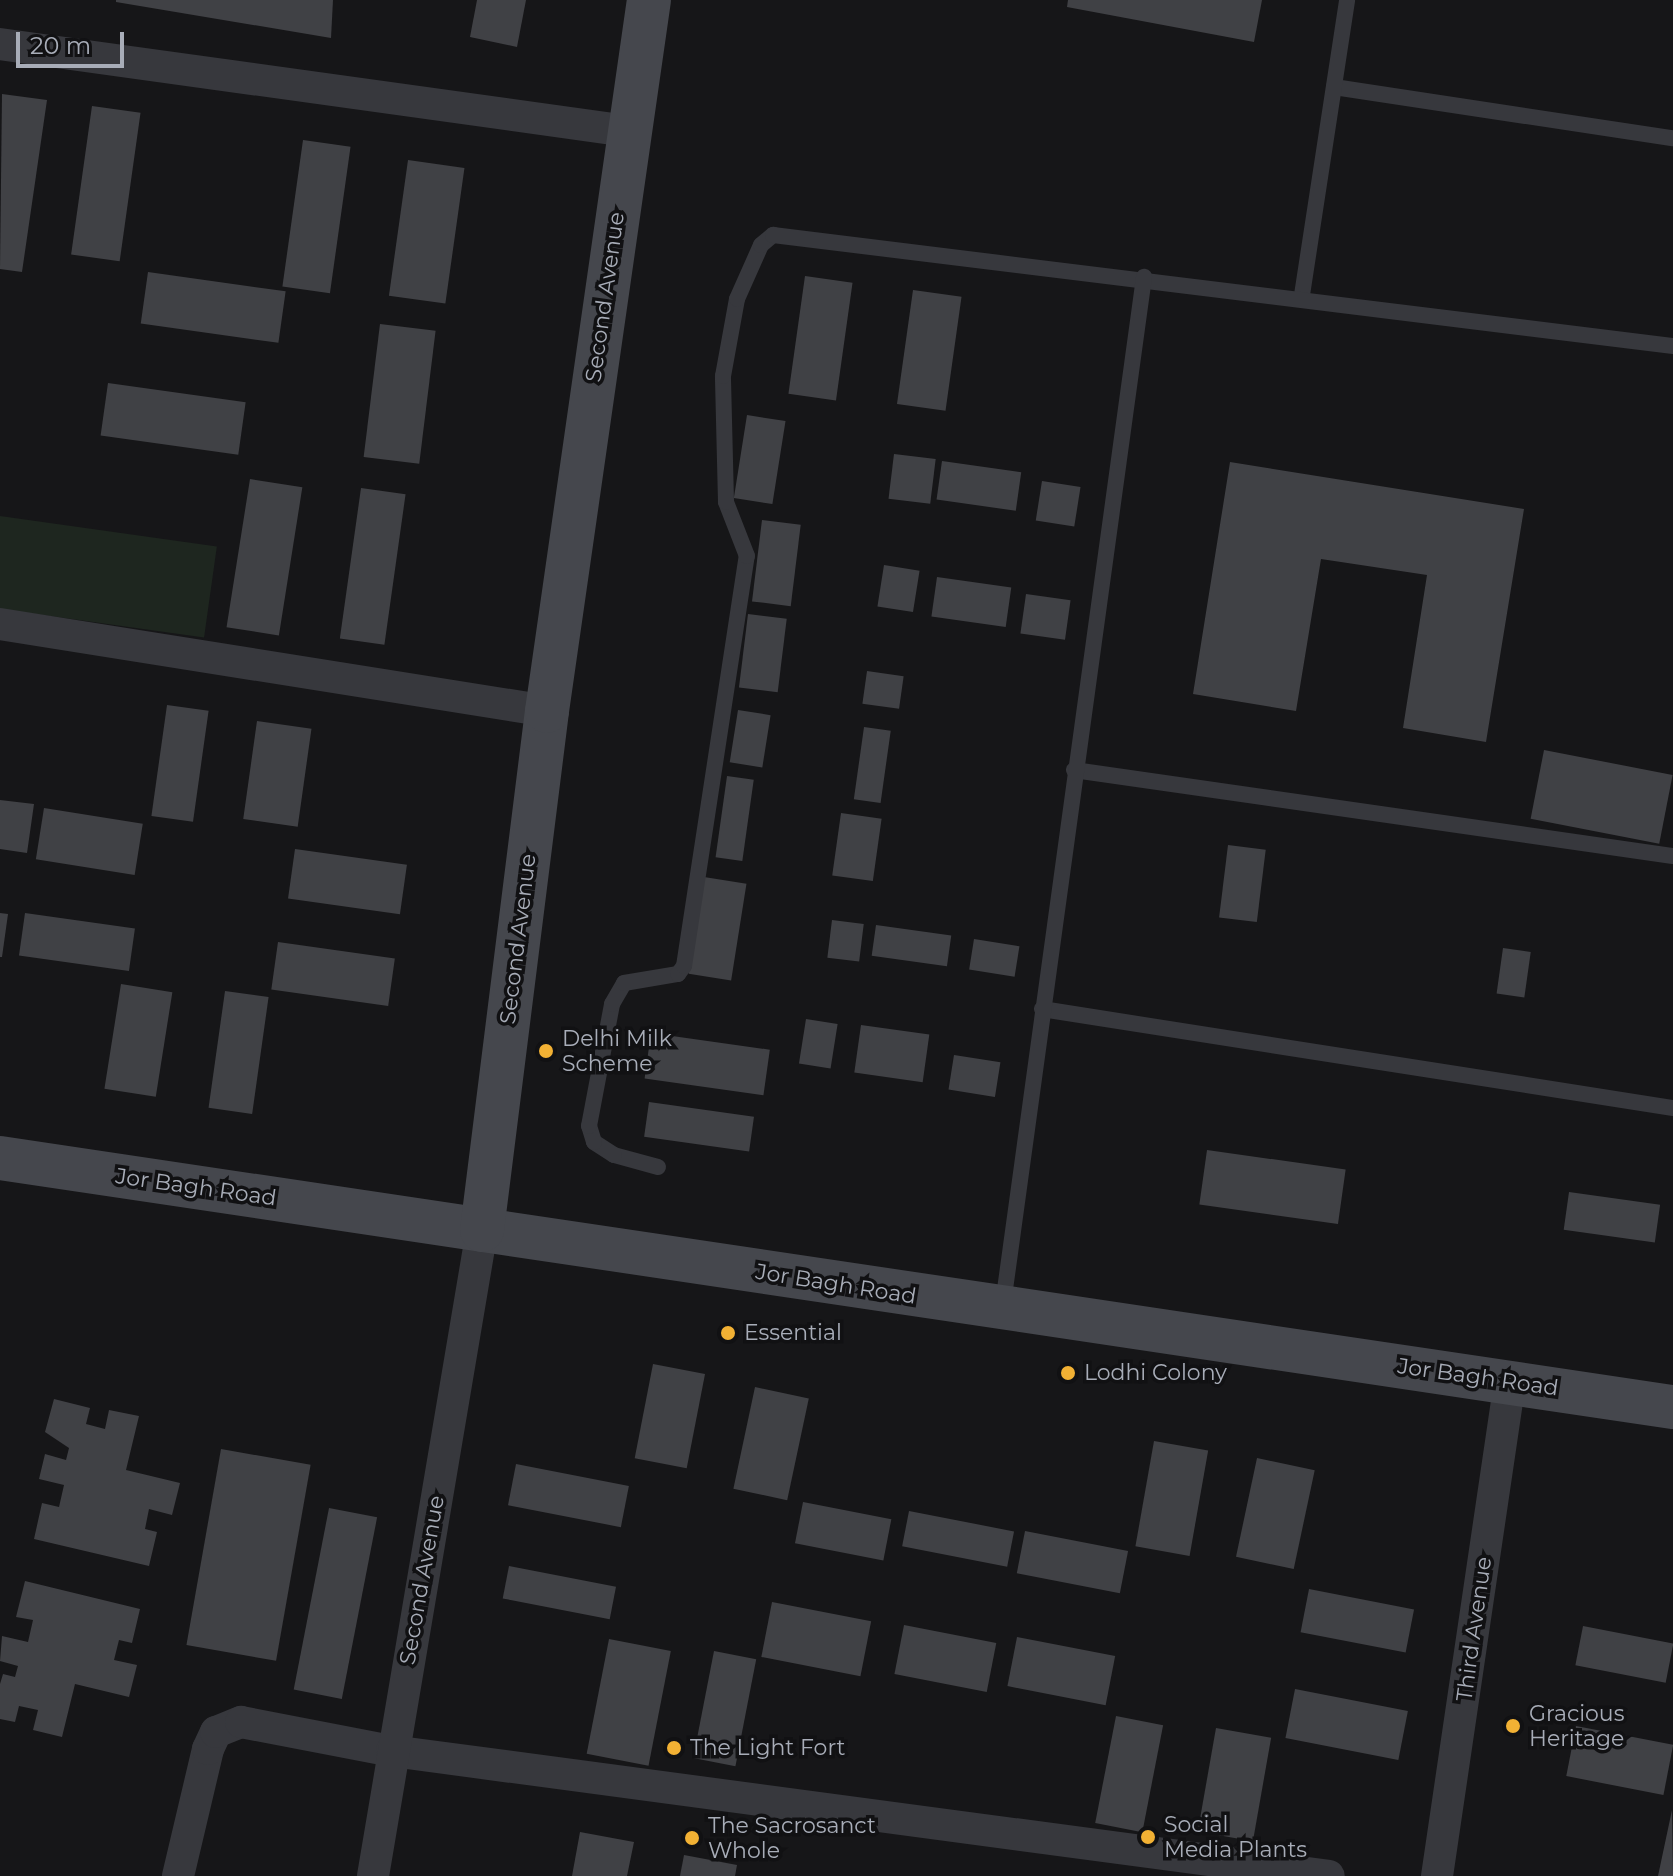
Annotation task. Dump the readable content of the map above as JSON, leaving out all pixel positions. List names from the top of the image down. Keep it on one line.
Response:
{"streets":{"street":["Second Avenue","Jor Bagh Road","Third Avenue"]},"crossings":[["Second Avenue","Jor Bagh Road"],["Jor Bagh Road","Third Avenue"]],"places":["Delhi Milk Scheme","Essential","Lodhi Colony","Gracious Heritage","The Light Fort","Social Media Plants","The Sacrosanct Whole"],"scale_bar":"20 m"}
